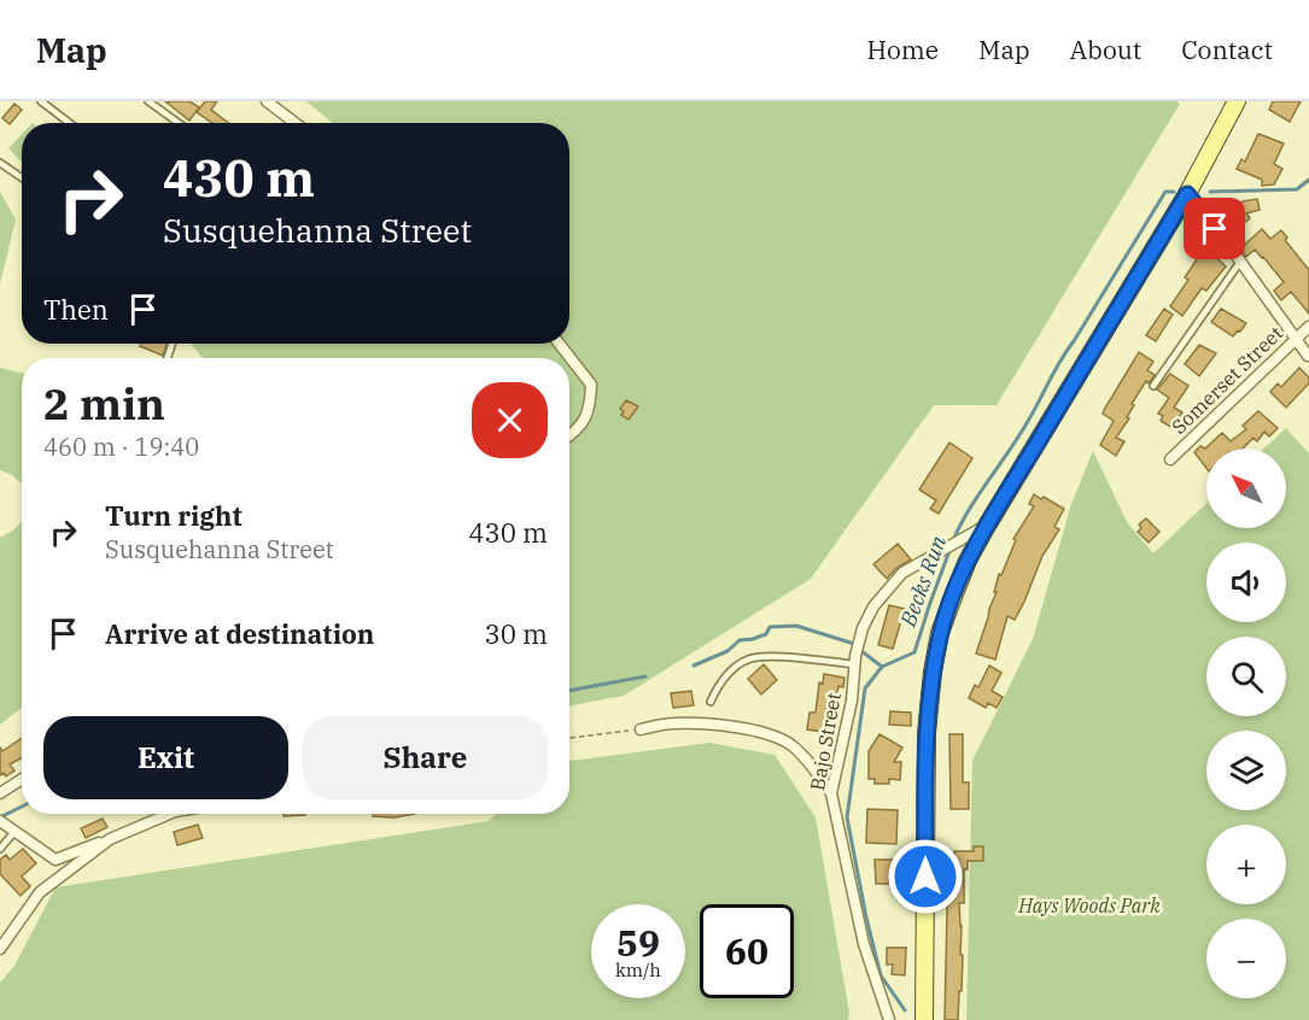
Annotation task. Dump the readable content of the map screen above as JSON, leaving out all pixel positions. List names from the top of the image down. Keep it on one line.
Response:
{"streets":{"street":["Somerset Street","Bajo Street"]},"water":["Becks Run"],"parks":["Hays Woods Park"],"north":"top left","page":{"header":"Map","nav":["Home","Map","About","Contact"],"turn":["430 m","Susquehanna Street"],"then":"Then","heading":["2 min","460 m · 19:40"],"map_buttons":["+","−"],"list":[{"name":"Turn right","note":"Susquehanna Street","value":"430 m"},{"name":"Arrive at destination","value":"30 m"}],"buttons":["Exit","Share"],"speed":"59 km/h","limit":"60"}}
